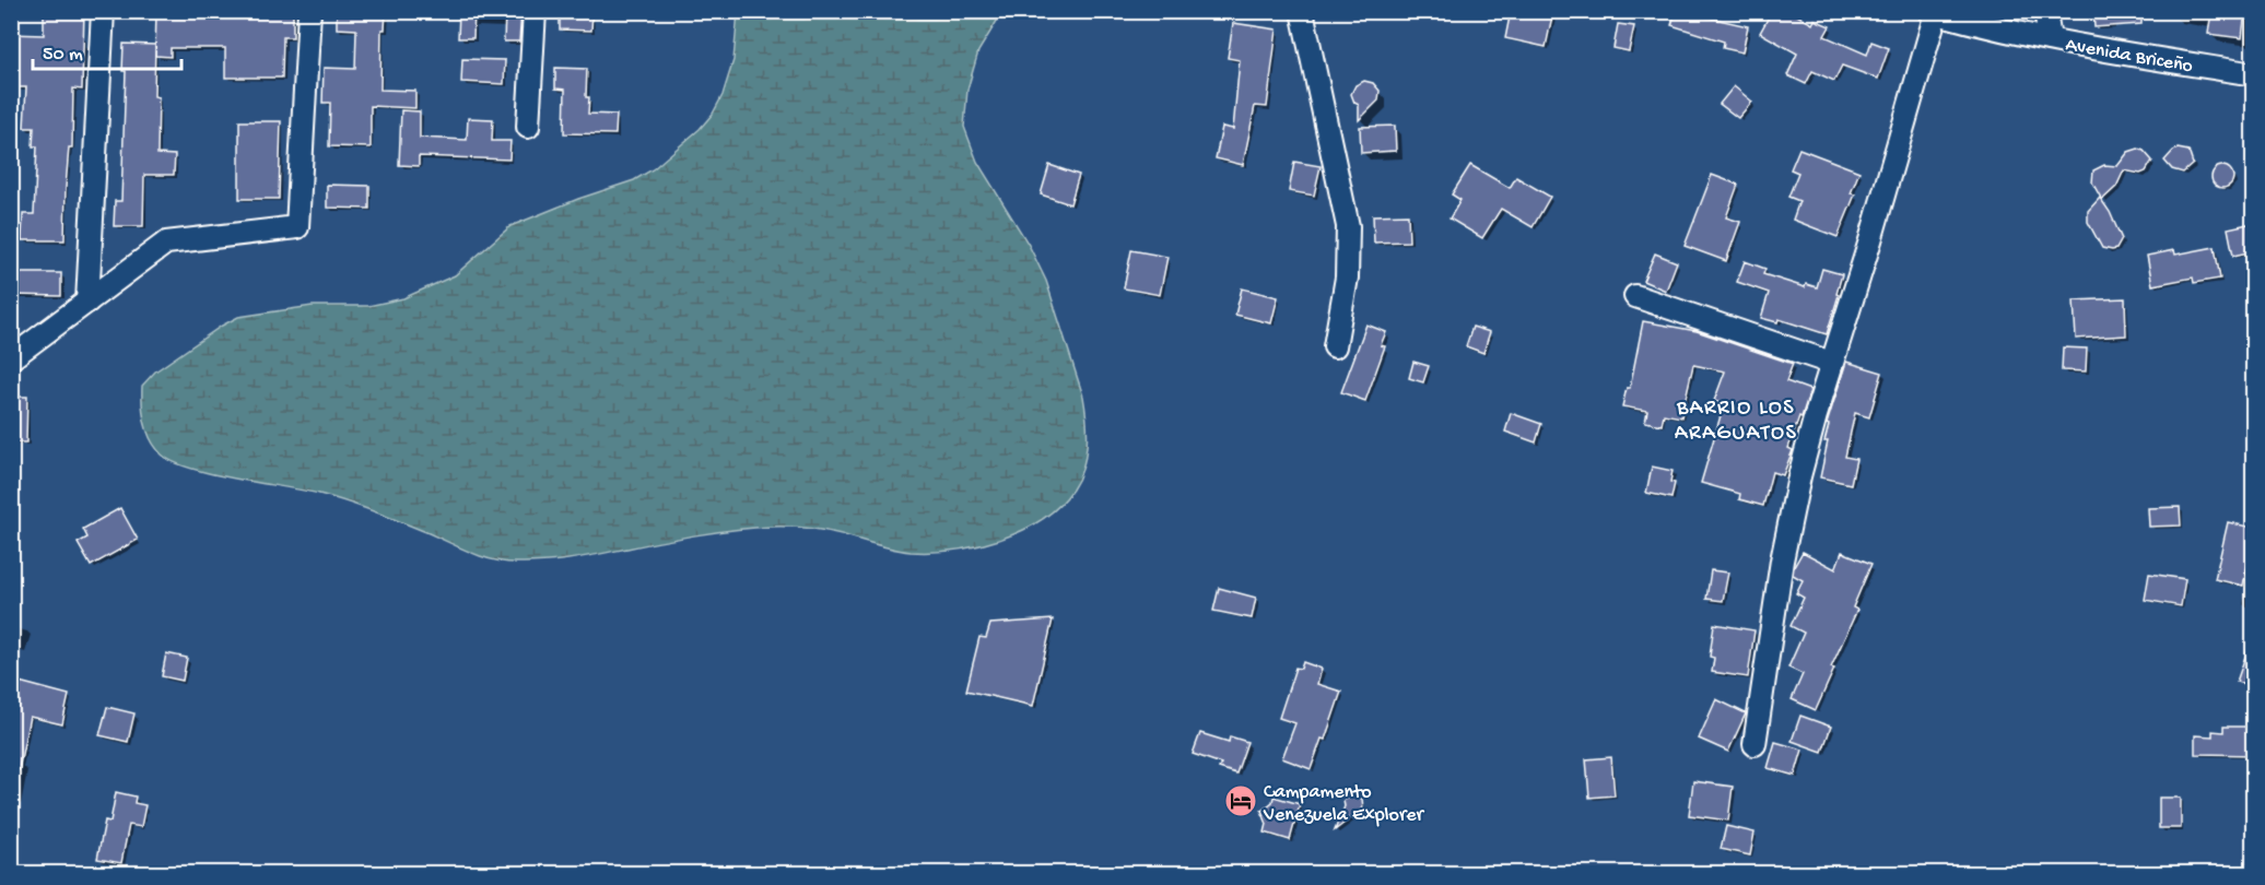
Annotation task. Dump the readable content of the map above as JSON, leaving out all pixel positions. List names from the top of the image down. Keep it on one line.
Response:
{"streets":{"street":["Avenida Briceño"]},"districts":["BARRIO LOS ARAGUATOS"],"places":{"hotel":["Campamento Venezuela Explorer"]},"scale_bar":"50 m"}
